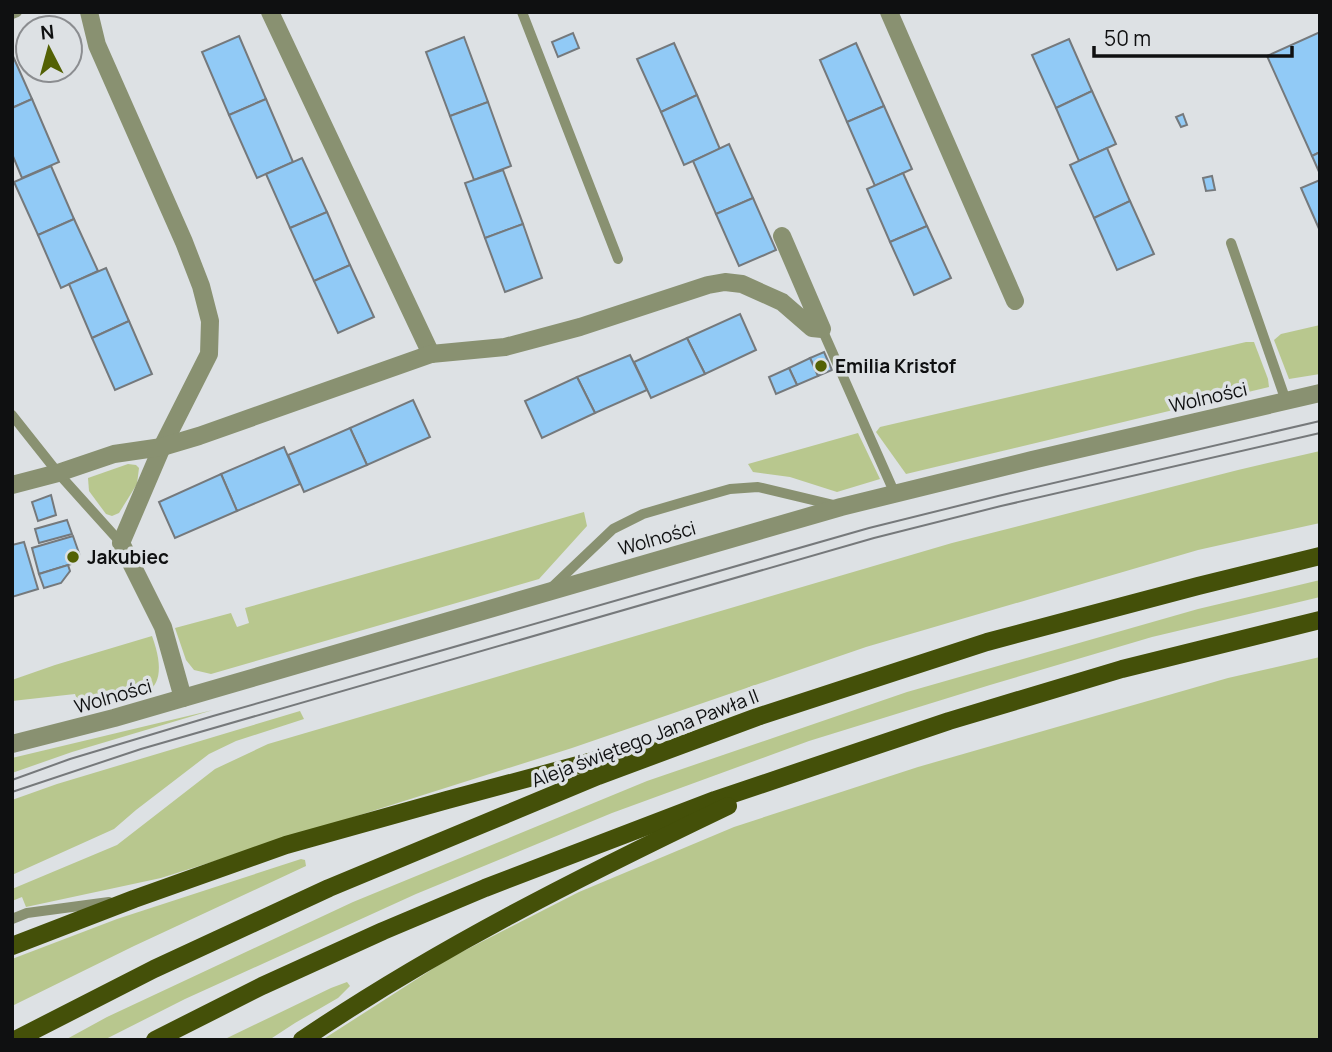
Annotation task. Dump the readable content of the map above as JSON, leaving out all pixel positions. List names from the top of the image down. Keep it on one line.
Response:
{"streets":{"main road":["Aleja świętego Jana Pawła II"],"street":["Wolności"]},"places":["Emilia Kristof","Jakubiec"],"scale_bar":"50 m","north":"top"}
